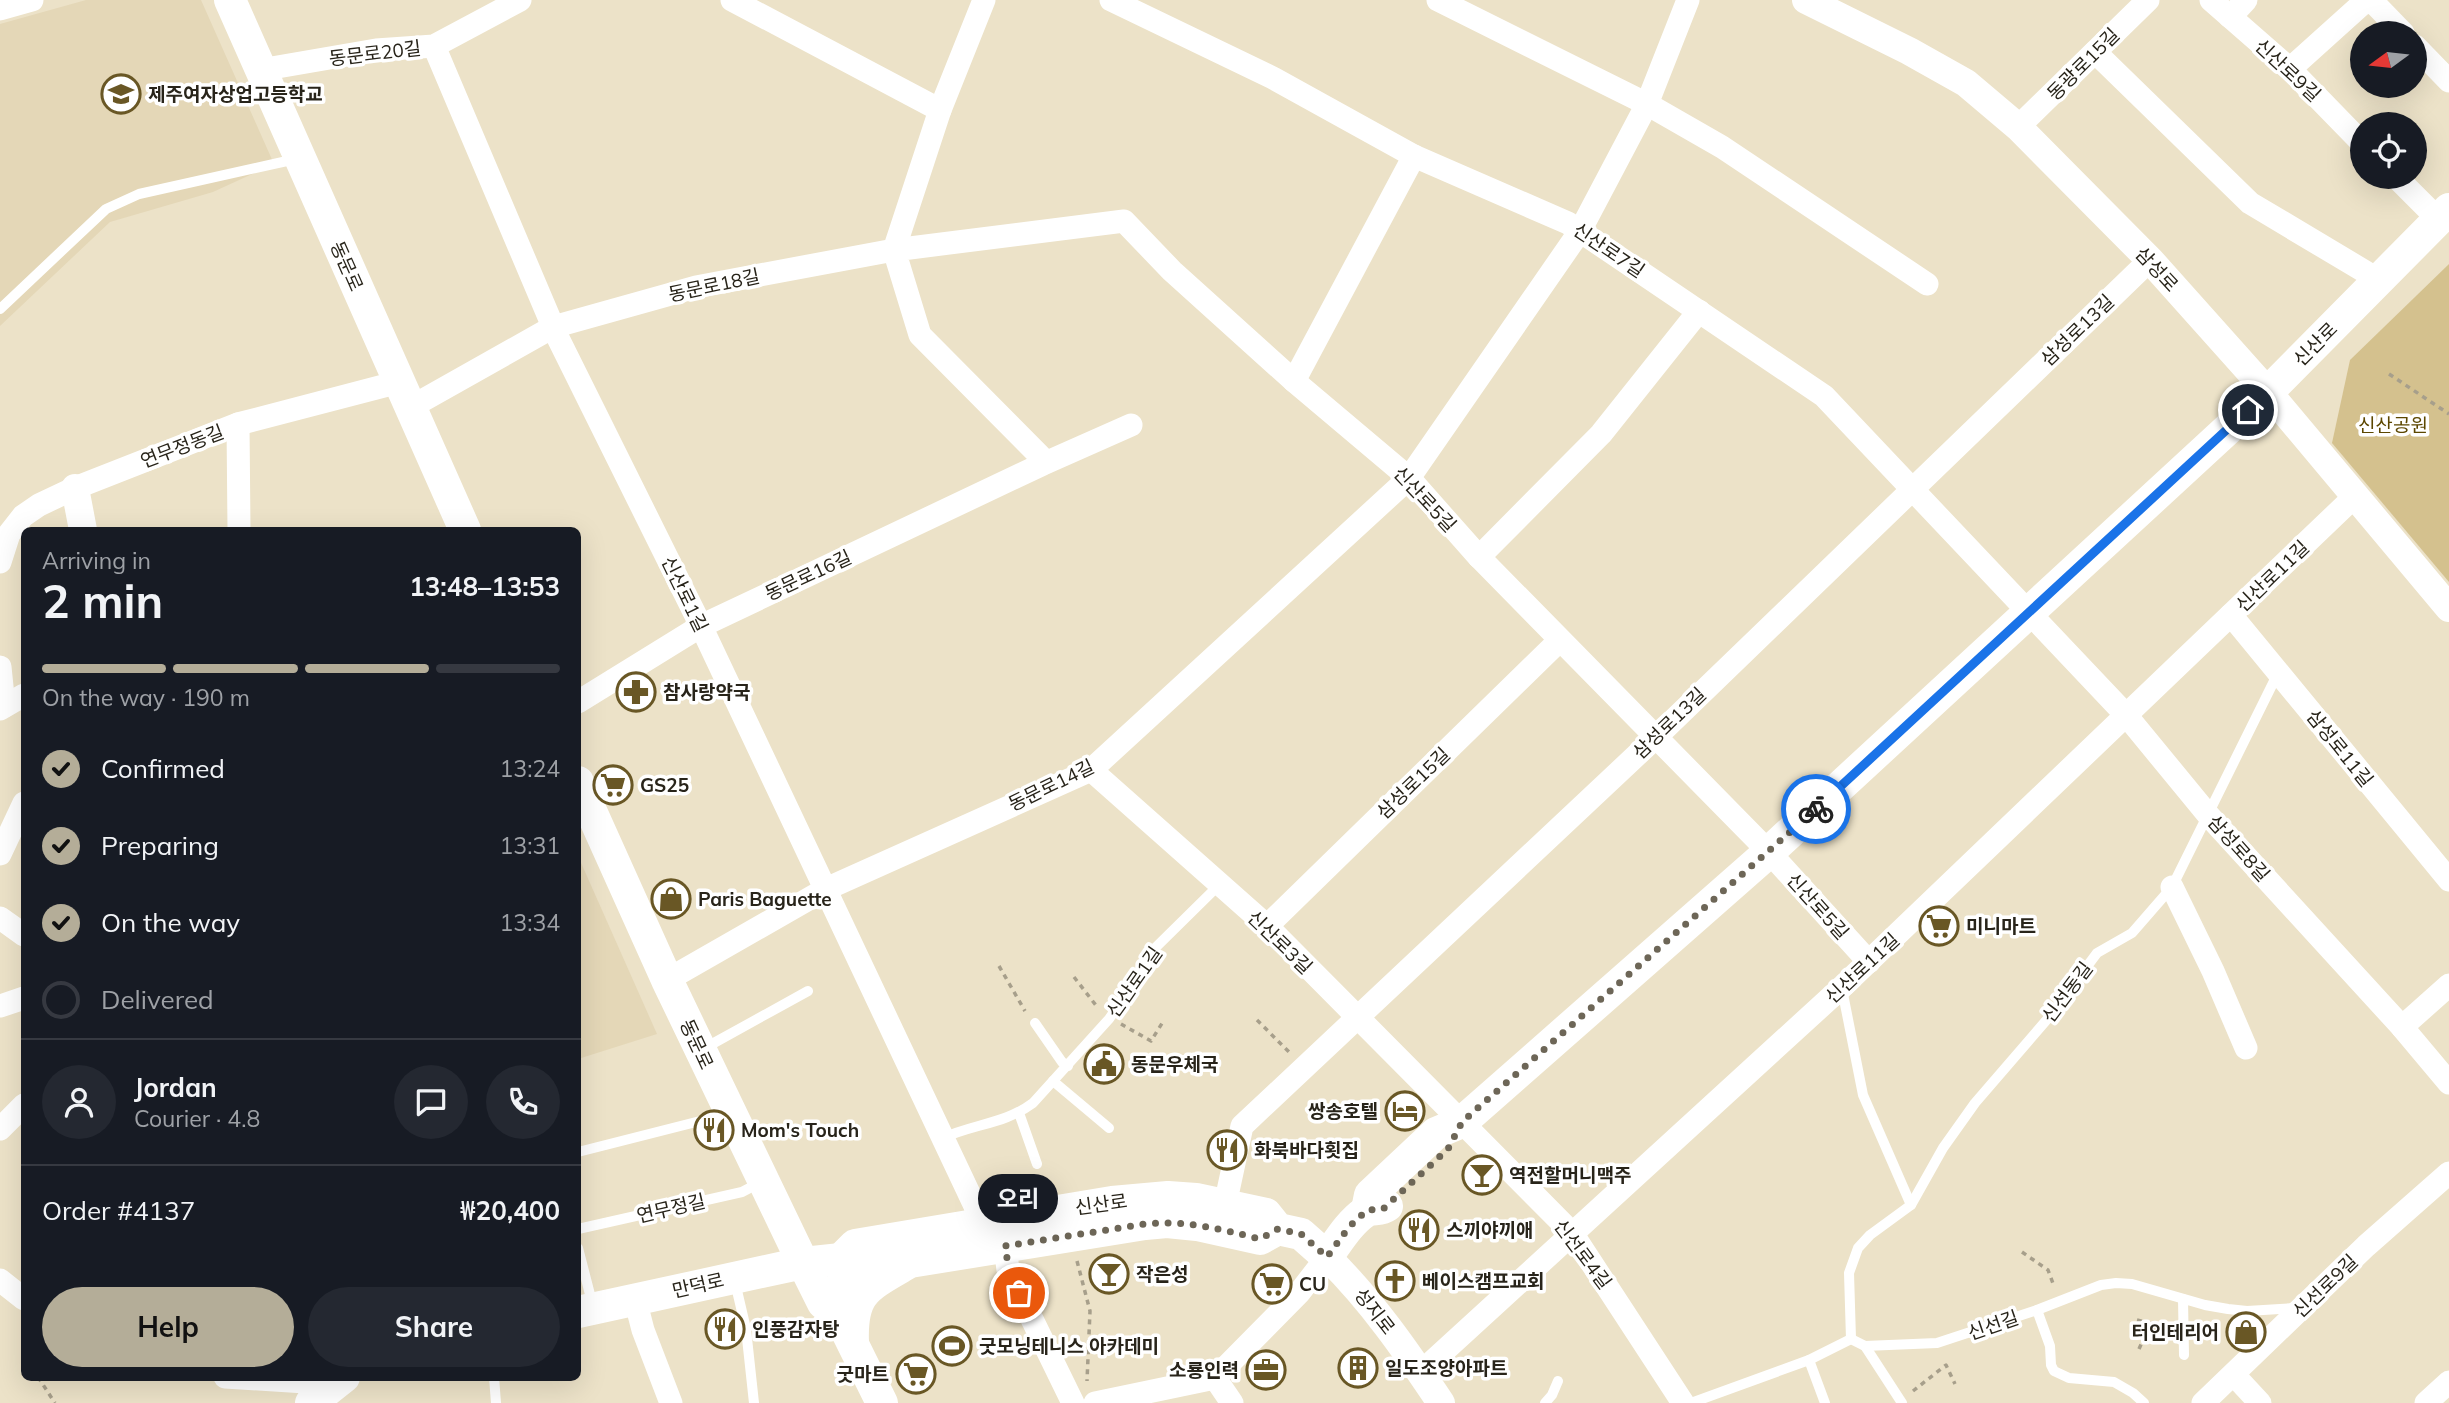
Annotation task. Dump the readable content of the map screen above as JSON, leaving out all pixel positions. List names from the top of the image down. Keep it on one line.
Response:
{"streets":{"main road":["동문로","신산로","만덕로"],"street":["동문로20길","동광로15길","신산로9길","신산로7길","삼성로","동문로18길","삼성로13길","연무정동길","신산로5길","동문로16길","신산로11길","신산로1길","삼성로11길","삼성로15길","동문로14길","삼성로8길","신산로3길","신선로4길","신선로9길","성지로"],"lane":["신선동길","연무정길","신선길"]},"crossings":[["동문로20길","동문로"],["동문로20길","신산로1길"],["동광로15길","삼성로"],["신산로7길","삼성로13길"],["신산로7길","신산로"],["신산로7길","동문로14길"],["신산로7길","삼성로8길"],["동문로","동문로18길"],["동문로","신산로"],["동문로","연무정동길"],["동문로","동문로14길"],["동문로","연무정길"],["동문로","만덕로"],["삼성로","삼성로13길"],["삼성로","신산로"],["삼성로","신산로11길"],["동문로18길","연무정동길"],["동문로18길","신산로5길"],["동문로18길","신산로1길"],["삼성로13길","신산로"],["삼성로13길","신산로5길"],["삼성로13길","신산로3길"],["신산로","신산로5길"],["신산로","신산로1길"],["신산로","삼성로8길"],["신산로","신산로3길"],["신산로","신선로4길"],["신산로","만덕로"],["신산로","성지로"],["신산로5길","신산로11길"],["신산로5길","삼성로15길"],["신산로5길","동문로14길"],["동문로16길","신산로1길"],["신산로11길","삼성로11길"],["신산로11길","삼성로8길"],["신산로11길","신선로4길"],["신산로11길","성지로"],["신산로1길","동문로14길"],["신산로1길","신산로3길"],["삼성로11길","신선동길"],["삼성로15길","신산로3길"],["동문로14길","신산로3길"],["삼성로8길","신선동길"],["신산로3길","신선로4길"],["신선동길","신선길"],["신선로9길","신선길"]],"parks":["신산공원"],"places":{"school or university":["제주여자상업고등학교"],"pharmacy":["참사랑약국"],"supermarket":["GS25","미니마트","CU","굿마트"],"shop":["Paris Baguette","터인테리어"],"public building":["동문우체국"],"hotel":["쌍송호텔"],"restaurant":["Mom's Touch","화북바다횟집","스끼야끼애","인풍감자탕"],"bar":["역전할머니맥주","작은성"],"church":["베이스캠프교회"],"other":["오리"],"sports":["굿모닝테니스 아카데미"],"building":["일도조양아파트"],"office":["소룡인력"]},"north":"left","page":{"heading":["2 min","Arriving in","13:48–13:53"],"panel":["Jordan","Courier · 4.8","Order #4137","₩20,400"],"bar":"On the way · 190 m","list":[["Confirmed","13:24"],["Preparing","13:31"],["On the way","13:34"],"Delivered"],"bubble":"오리","buttons":["Help","Share"]}}
